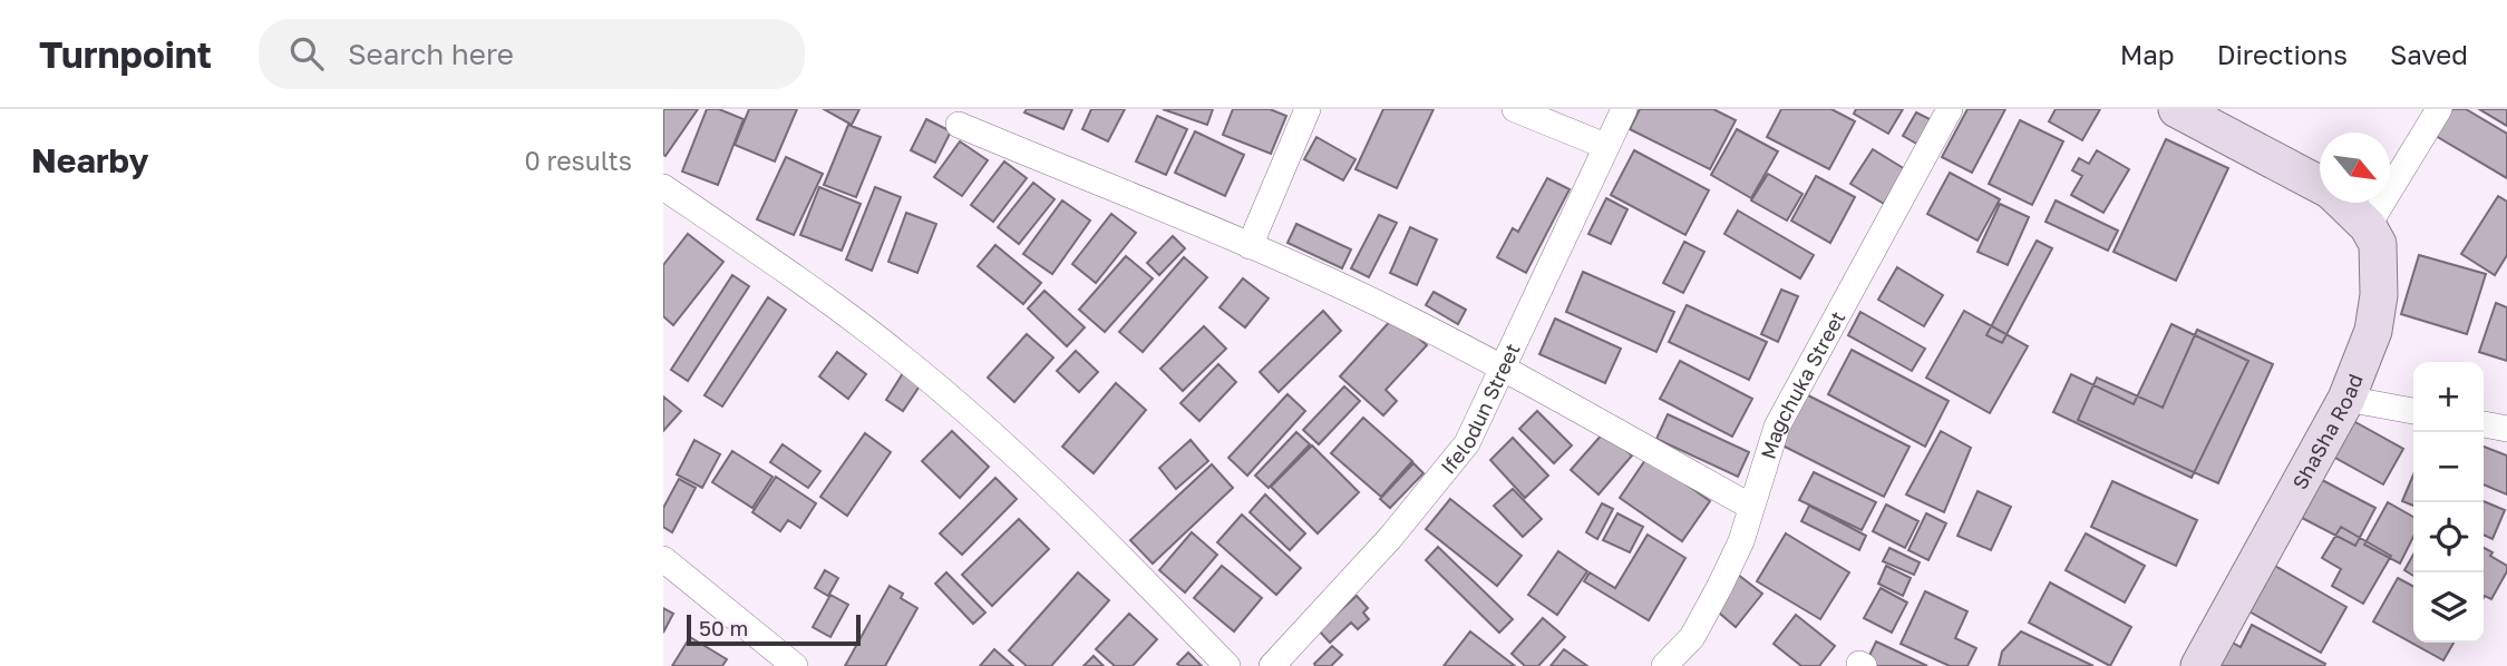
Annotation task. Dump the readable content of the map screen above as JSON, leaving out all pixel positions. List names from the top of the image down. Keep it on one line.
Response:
{"streets":{"street":["Magchuka Street","Ifelodun Street","ShaSha Road"]},"scale_bar":"50 m","north":"bottom right","page":{"header":"Turnpoint","search":"Search here","nav":["Map","Directions","Saved"],"heading":["Nearby","0 results"],"map_buttons":["+","−"],"scale":"50 m"}}
